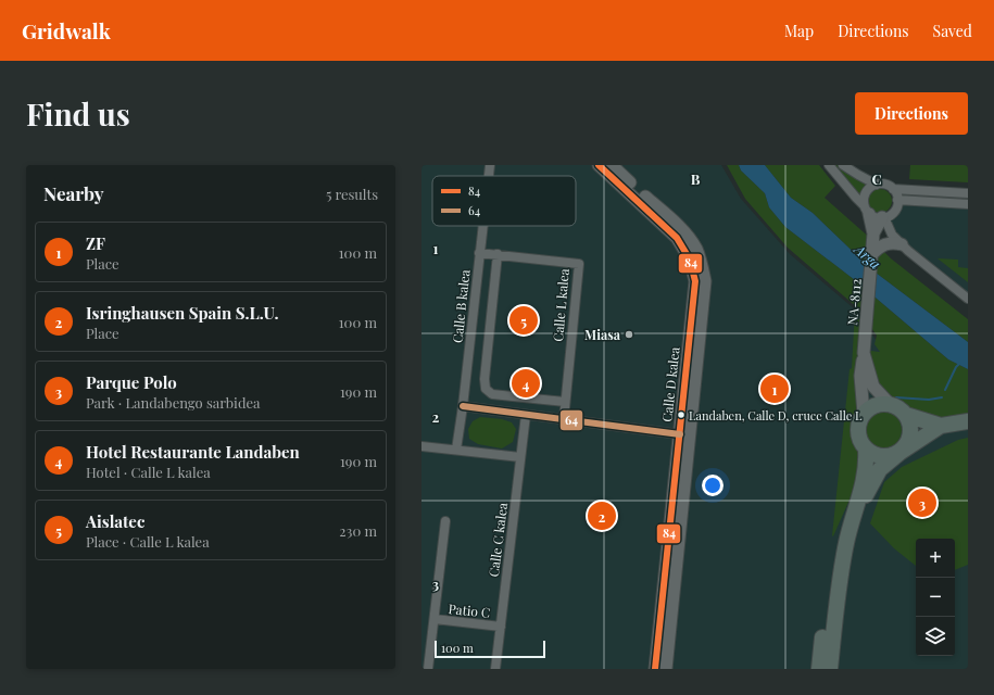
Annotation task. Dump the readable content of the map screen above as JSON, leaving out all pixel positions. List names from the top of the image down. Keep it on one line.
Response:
{"streets":{"street":["NA-8112","Calle L kalea","Calle B kalea","Calle D kalea","Calle C kalea","Patio C"]},"crossings":[["Calle L kalea","Calle B kalea"],["Calle C kalea","Patio C"]],"water":["Arga"],"places":["Miasa","Landaben, Calle D, cruce Calle L"],"lines":["transit line 84","transit line 64"],"legend":["84","64"],"scale_bar":"100 m","page":{"header":"Gridwalk","nav":["Map","Directions","Saved"],"buttons":"Directions","title":"Find us","heading":["Nearby","5 results"],"list":[{"mark":"1","name":"ZF","note":"Place","value":"100 m"},{"mark":"2","name":"Isringhausen Spain S.L.U.","note":"Place","value":"100 m"},{"mark":"3","name":"Parque Polo","note":"Park · Landabengo sarbidea","value":"190 m"},{"mark":"4","name":"Hotel Restaurante Landaben","note":"Hotel · Calle L kalea","value":"190 m"},{"mark":"5","name":"Aislatec","note":"Place · Calle L kalea","value":"230 m"}],"pins":["5","4","1","3","2"],"map_buttons":["+","−"],"scale":"100 m"},"grid":{"columns":["B","C"],"rows":["1","2","3"]}}
